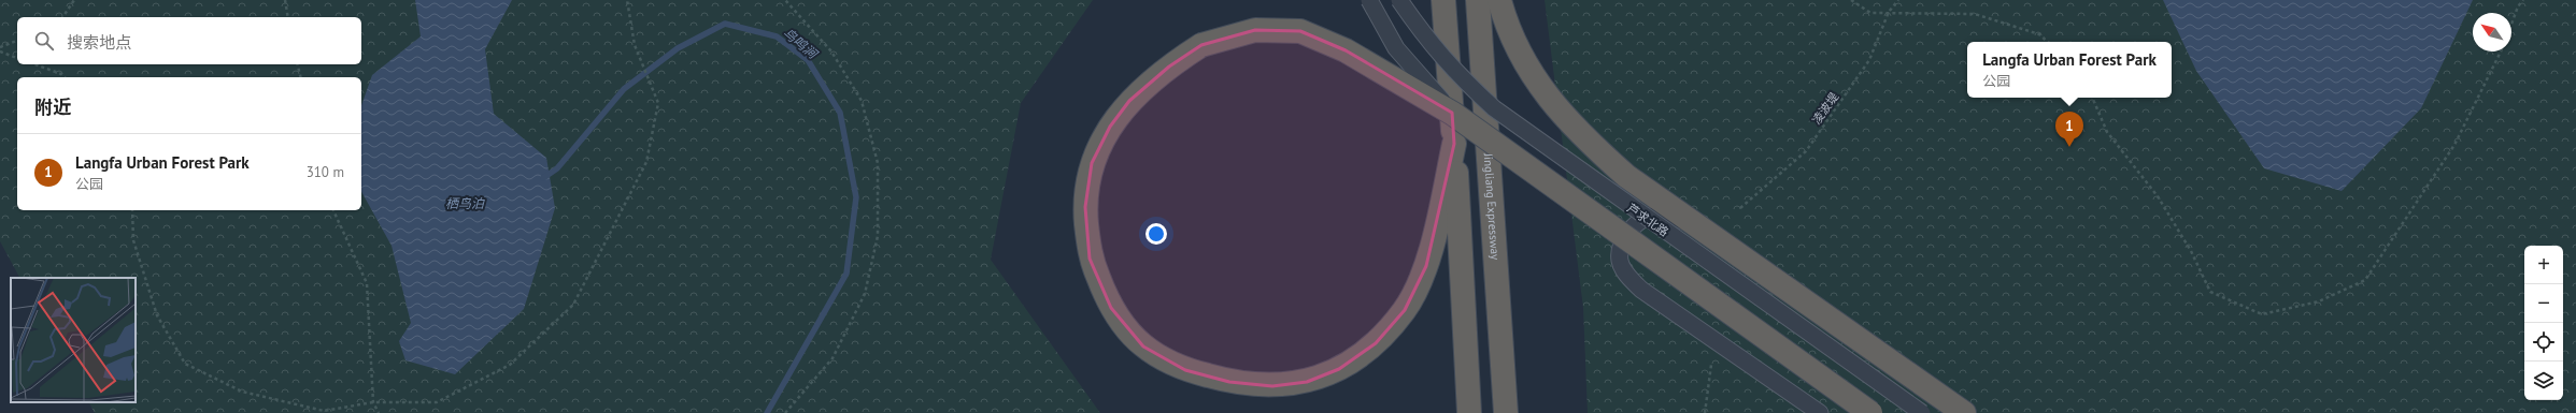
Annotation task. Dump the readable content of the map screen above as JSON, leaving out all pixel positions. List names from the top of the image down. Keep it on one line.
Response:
{"streets":{"highway":["Jingliang Expressway"],"street":["芦求北路"],"path":["凌波堤"]},"water":["鸟鸣涧","栖鸟泊"],"north":"top left","page":{"search":"搜索地点","popup":["Langfa Urban Forest Park","公园"],"heading":"附近","pins":"1","list":[{"mark":"1","name":"Langfa Urban Forest Park","note":"公园","value":"310 m"}],"map_buttons":["+","−"]}}
